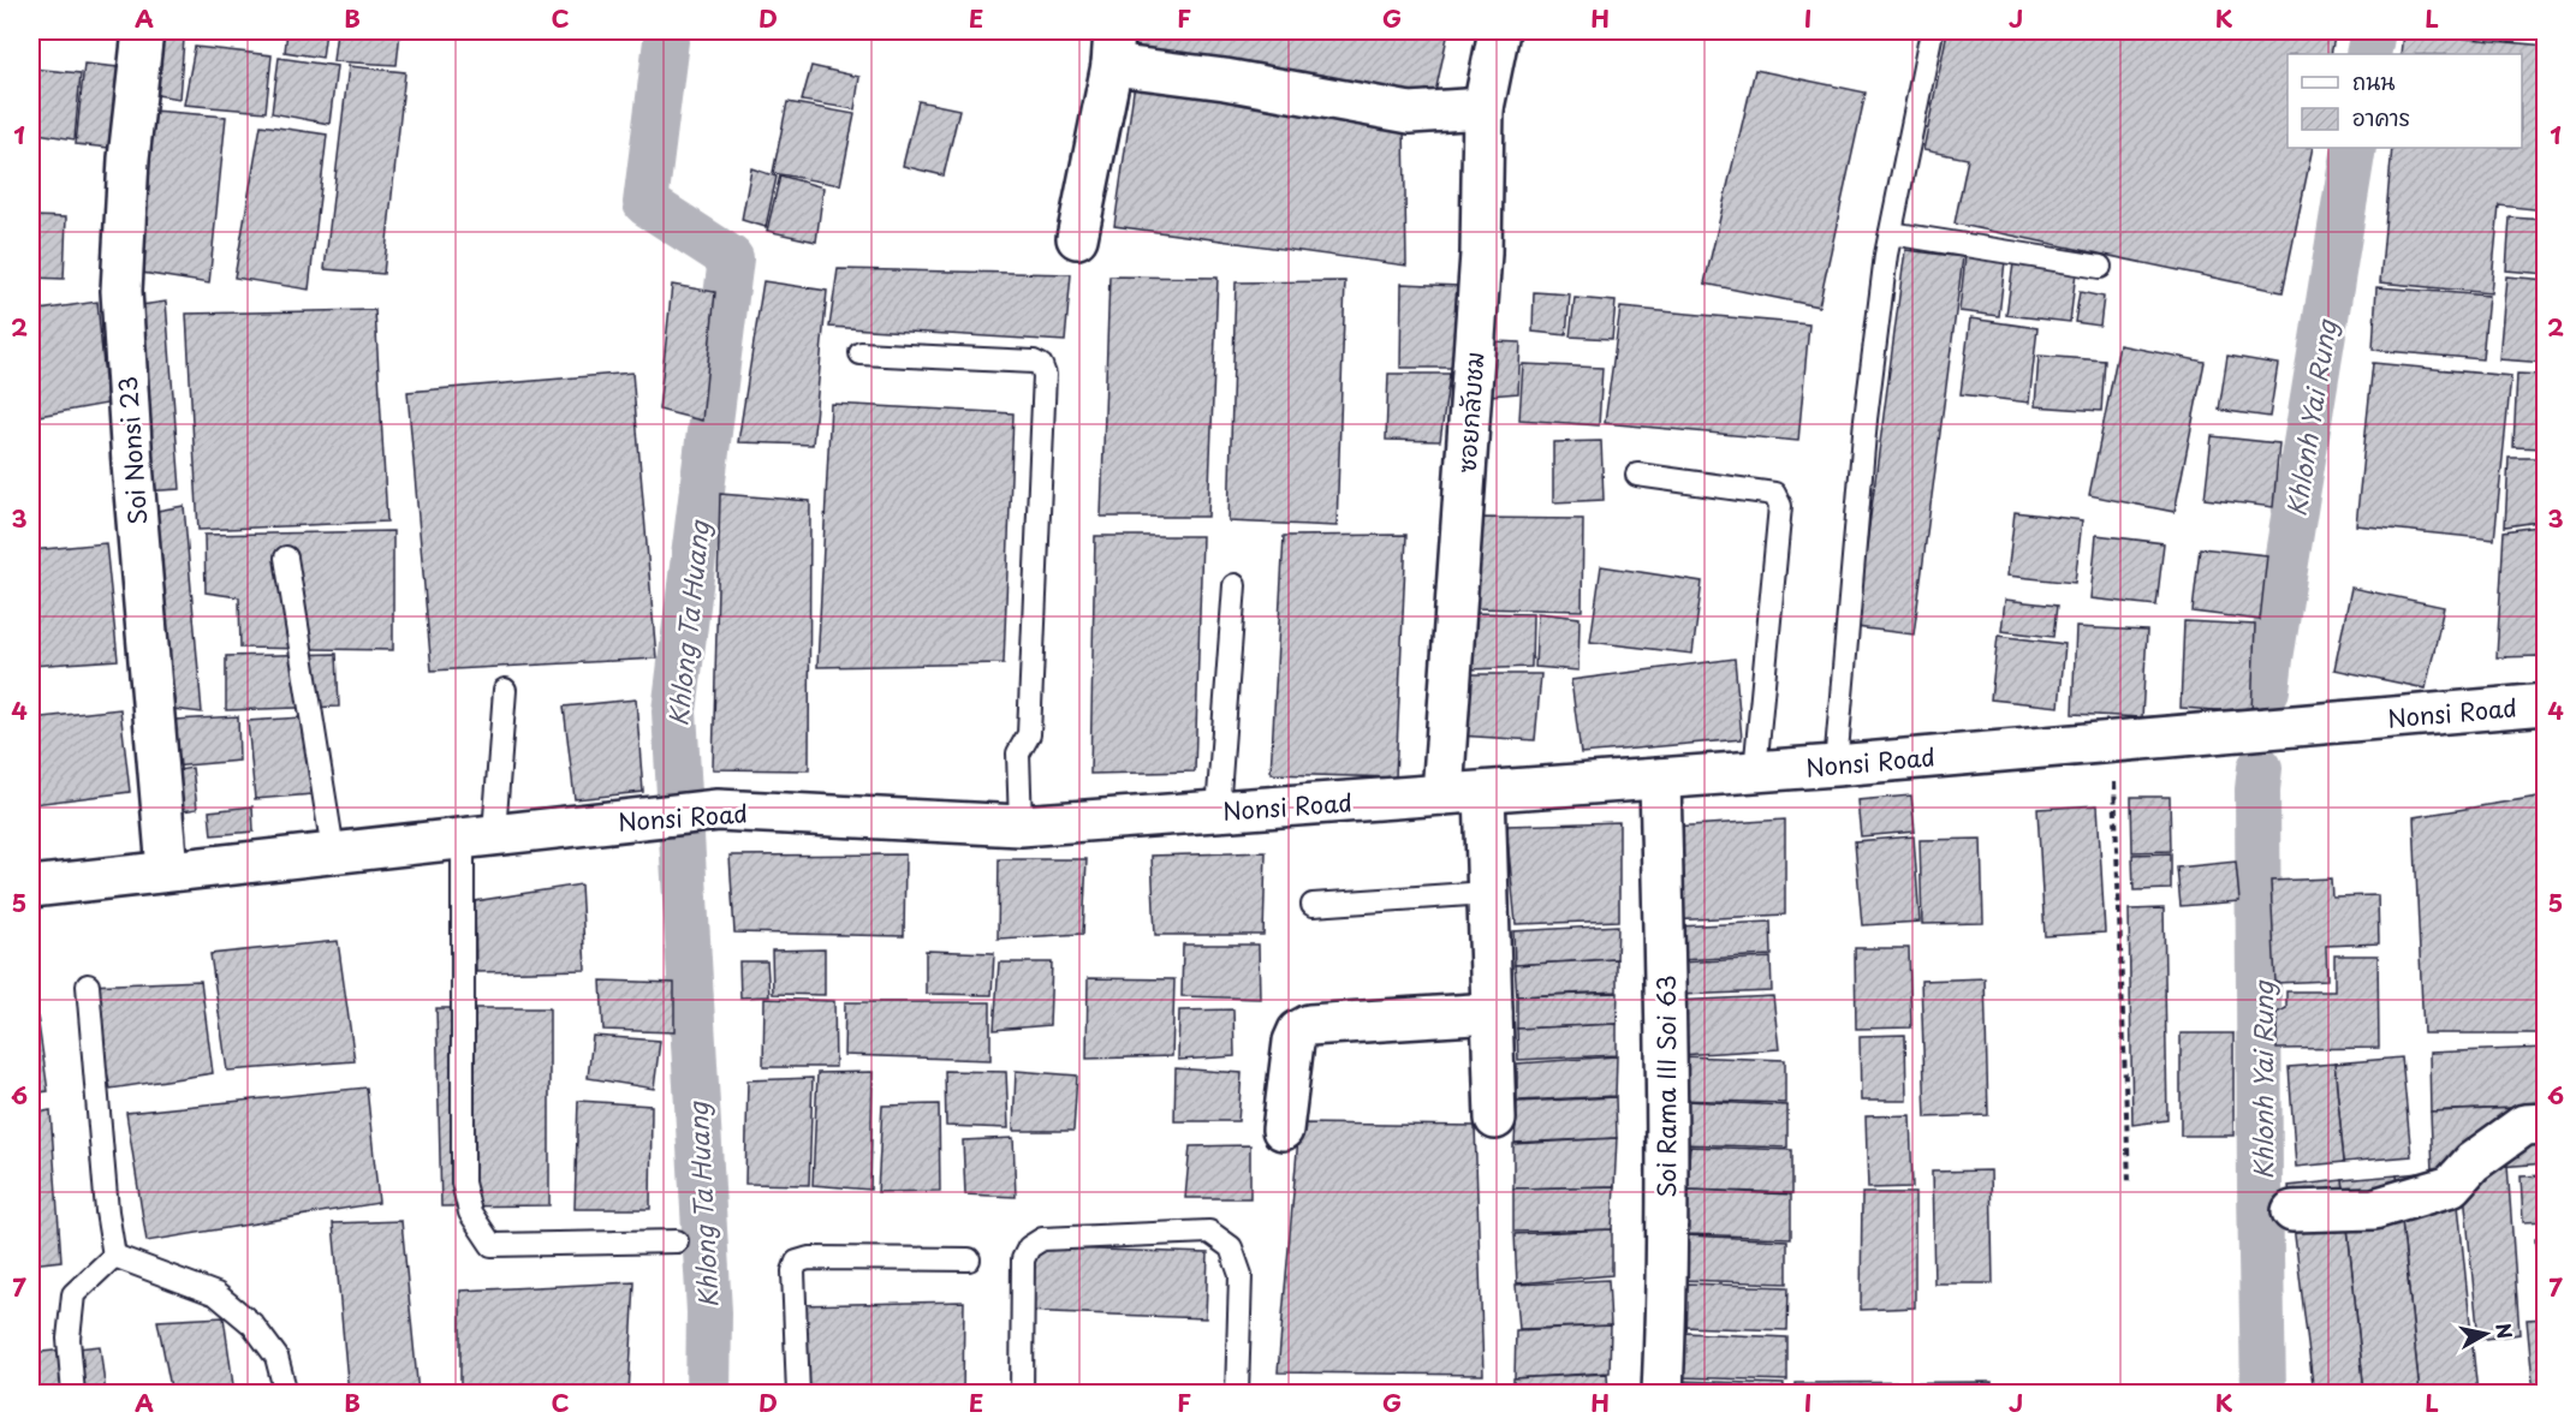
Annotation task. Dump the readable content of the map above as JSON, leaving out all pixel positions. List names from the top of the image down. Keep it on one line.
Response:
{"streets":{"street":["ซอยกลับชม","Soi Nonsi 23","Nonsi Road","Soi Rama III Soi 63"]},"crossings":[["ซอยกลับชม","Nonsi Road"],["Soi Nonsi 23","Nonsi Road"],["Nonsi Road","Soi Rama III Soi 63"]],"water":["Khlonh Yai Rung","Khlong Ta Huang"],"legend":["ถนน","อาคาร"],"north":"right","grid":{"columns":["A","B","C","D","E","F","G","H","I","J","K","L"],"rows":["1","2","3","4","5","6","7"]}}
